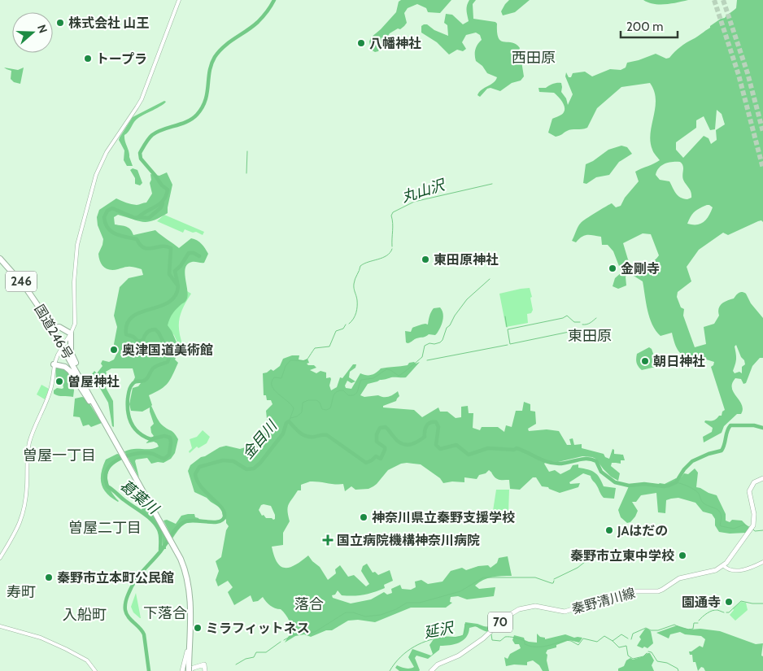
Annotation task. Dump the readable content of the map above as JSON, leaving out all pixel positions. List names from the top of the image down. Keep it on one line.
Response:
{"streets":{"highway":["246","国道246号"],"main road":["秦野清川線","70"]},"crossings":[["246","国道246号"]],"districts":["西田原","東田原","曽屋一丁目","曽屋二丁目","寿町","落合","下落合","入船町"],"water":["丸山沢","金目川","葛葉川","延沢"],"places":{"other":["株式会社 山王","八幡神社","トープラ","東田原神社","金剛寺","奥津国道美術館","朝日神社","曽屋神社","神奈川県立秦野支援学校","JAはだの","秦野市立東中学校","秦野市立本町公民館","園通寺","ミラフィットネス"],"health":["国立病院機構神奈川病院"]},"scale_bar":"200 m","north":"right"}
